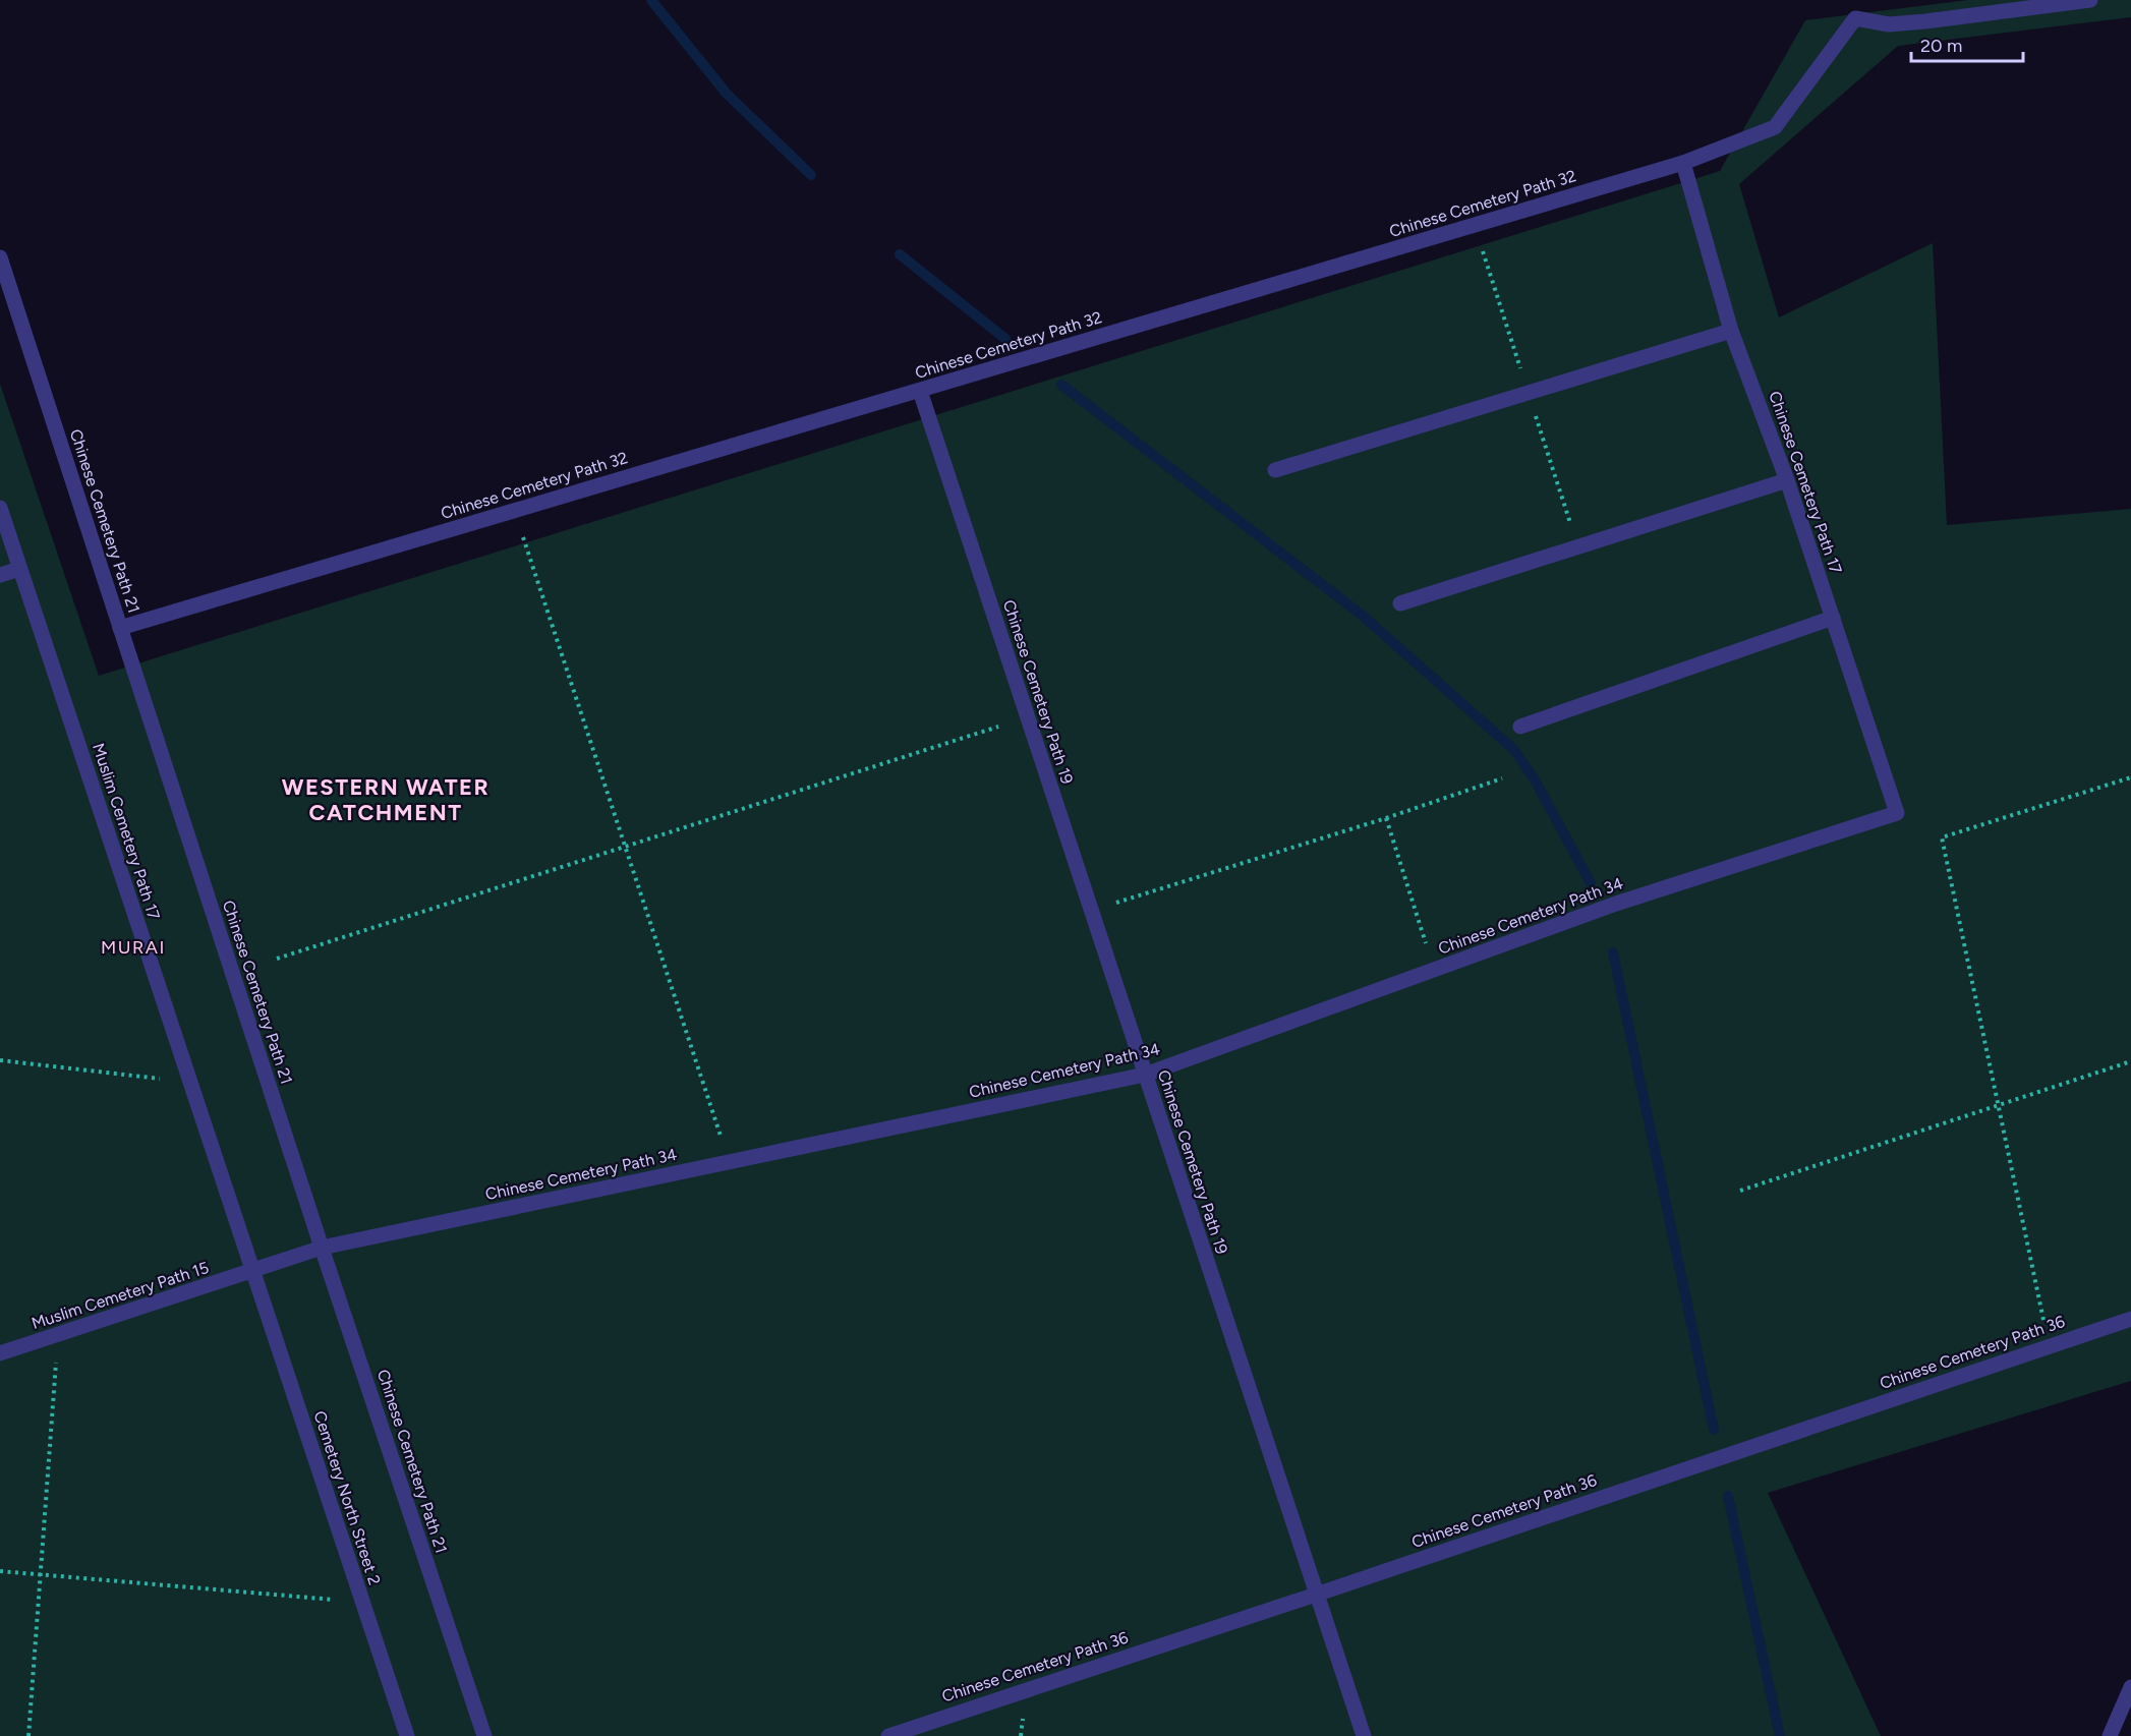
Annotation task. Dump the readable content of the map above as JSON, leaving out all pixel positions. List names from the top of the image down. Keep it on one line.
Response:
{"streets":{"lane":["Chinese Cemetery Path 32","Chinese Cemetery Path 17","Chinese Cemetery Path 21","Chinese Cemetery Path 19","Muslim Cemetery Path 17","Chinese Cemetery Path 34","Muslim Cemetery Path 15","Chinese Cemetery Path 36","Cemetery North Street 2"]},"crossings":[["Chinese Cemetery Path 32","Chinese Cemetery Path 17"],["Chinese Cemetery Path 32","Chinese Cemetery Path 21"],["Chinese Cemetery Path 32","Chinese Cemetery Path 19"],["Chinese Cemetery Path 17","Chinese Cemetery Path 34"],["Chinese Cemetery Path 21","Chinese Cemetery Path 34"],["Chinese Cemetery Path 19","Chinese Cemetery Path 34"],["Chinese Cemetery Path 19","Chinese Cemetery Path 36"],["Muslim Cemetery Path 17","Chinese Cemetery Path 34"],["Muslim Cemetery Path 17","Muslim Cemetery Path 15"],["Muslim Cemetery Path 17","Cemetery North Street 2"],["Chinese Cemetery Path 34","Muslim Cemetery Path 15"],["Chinese Cemetery Path 34","Cemetery North Street 2"],["Muslim Cemetery Path 15","Cemetery North Street 2"]],"districts":["WESTERN WATER CATCHMENT","MURAI"],"scale_bar":"20 m"}
